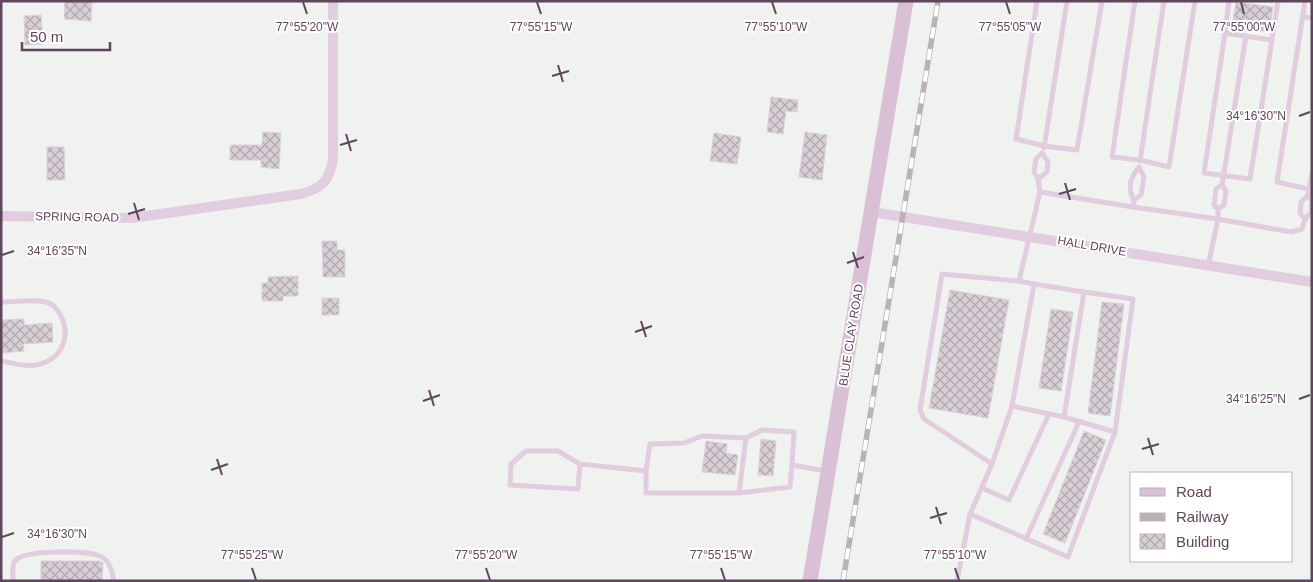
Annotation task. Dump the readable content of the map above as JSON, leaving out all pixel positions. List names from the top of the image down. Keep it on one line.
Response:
{"streets":{"street":["SPRING ROAD","HALL DRIVE","BLUE CLAY ROAD"]},"crossings":[["HALL DRIVE","BLUE CLAY ROAD"]],"legend":["Road","Railway","Building"],"scale_bar":"50 m","coordinates":["77°55'20\"W","77°55'15\"W","77°55'10\"W","77°55'05\"W","77°55'00\"W","34°16'30\"N","34°16'35\"N","34°16'25\"N","77°55'25\"W"]}
